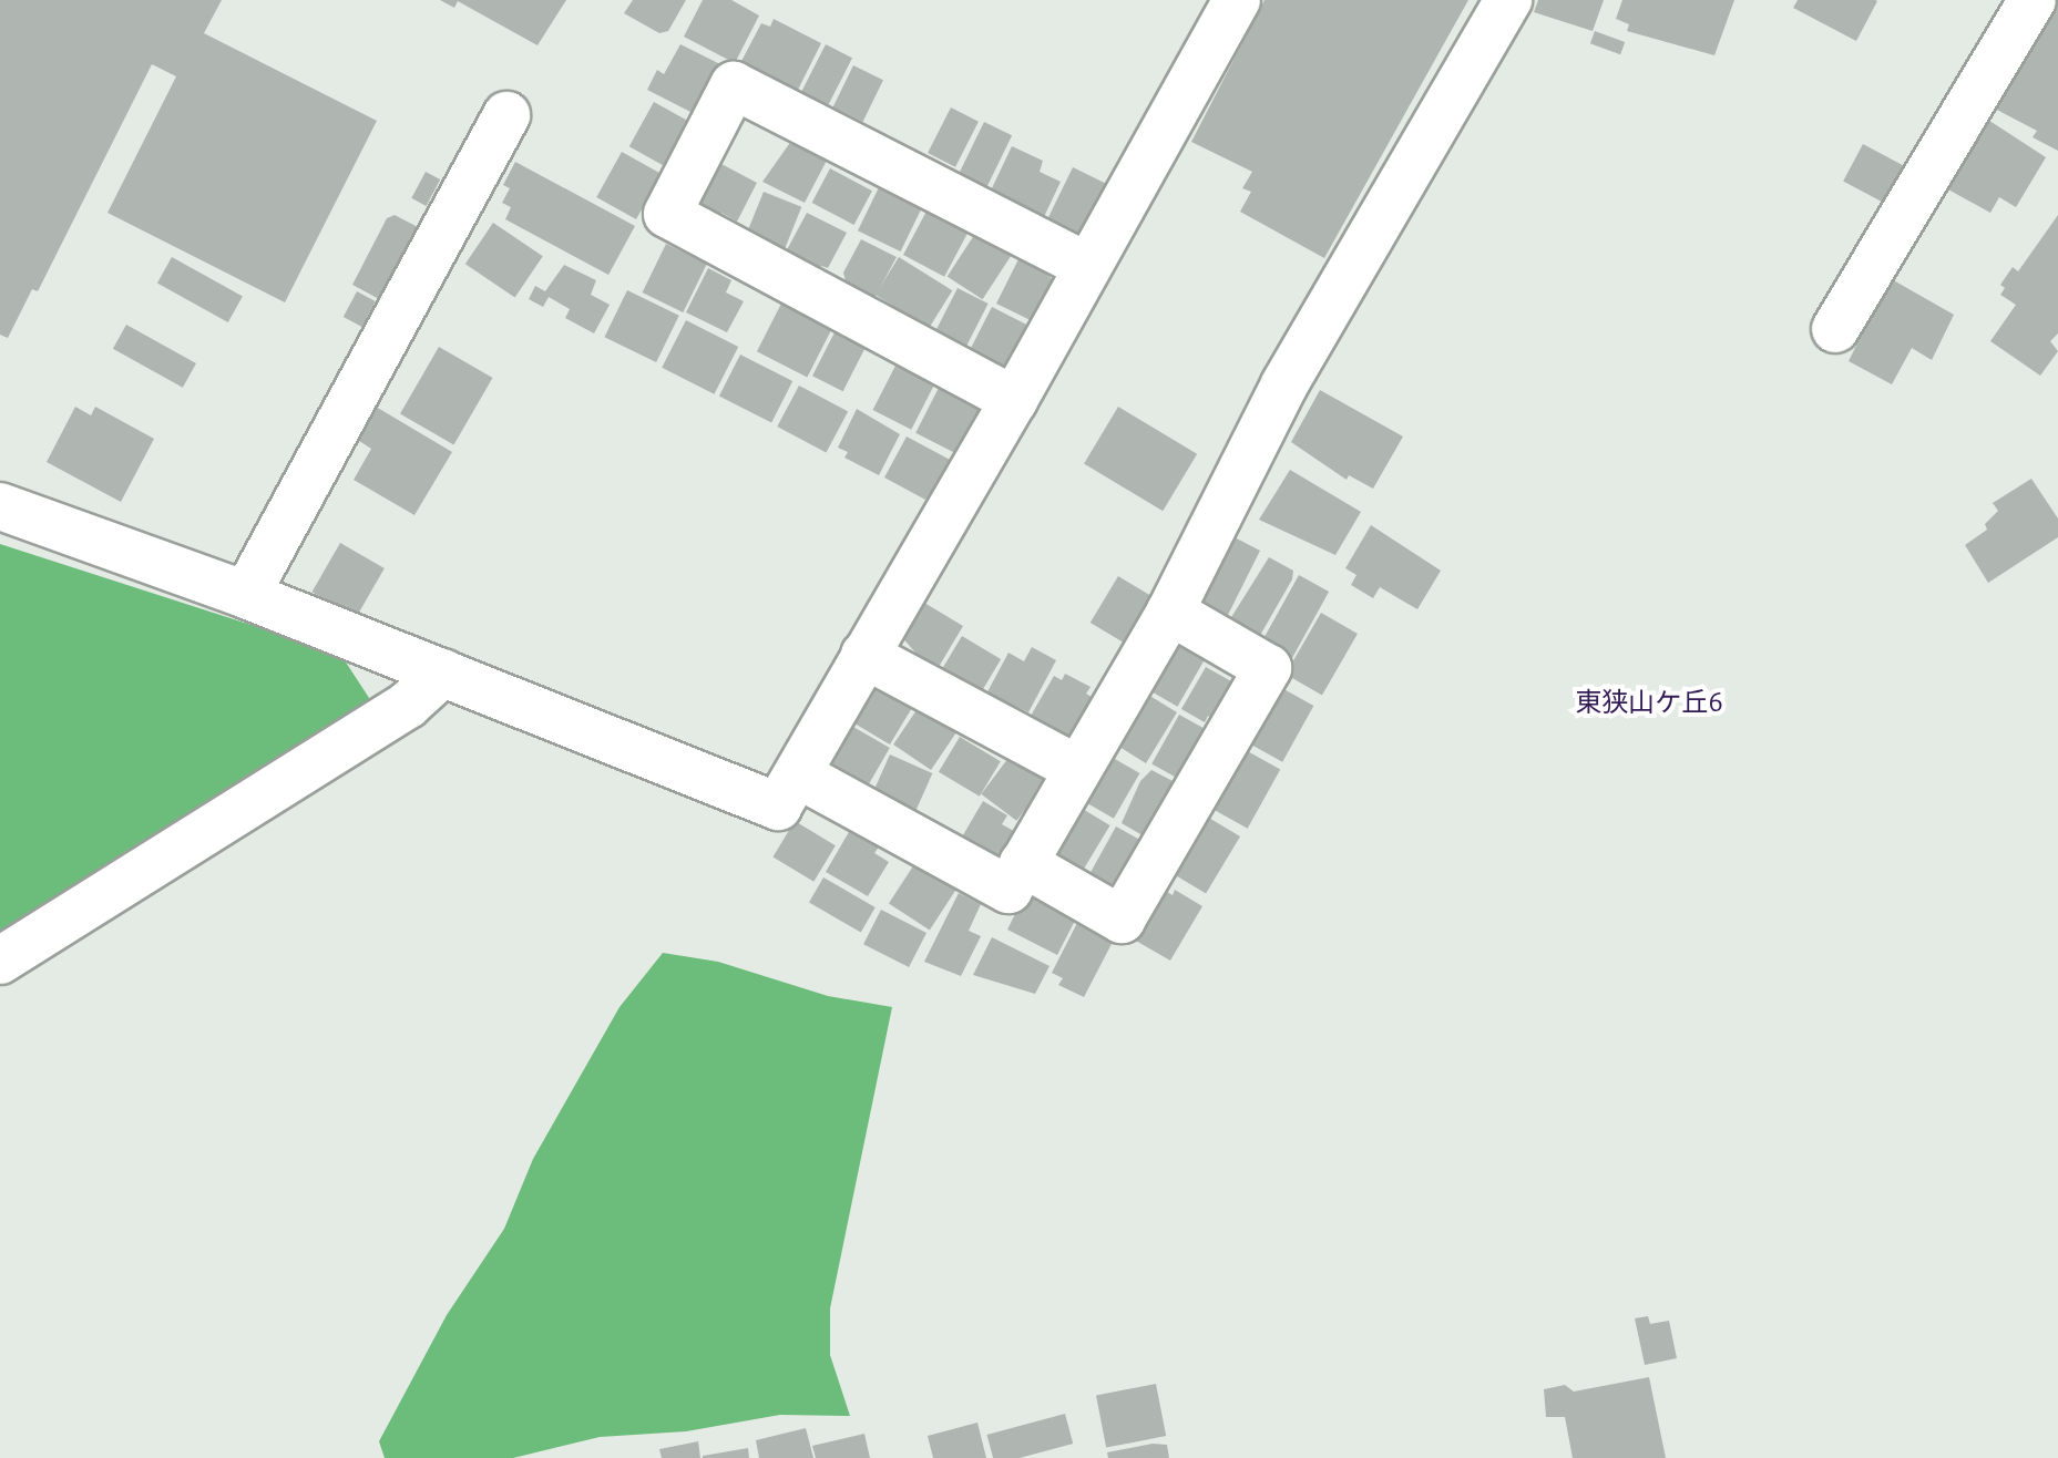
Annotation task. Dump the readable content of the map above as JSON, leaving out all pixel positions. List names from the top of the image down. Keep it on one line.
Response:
{"districts":["東狭山ケ丘6"]}
